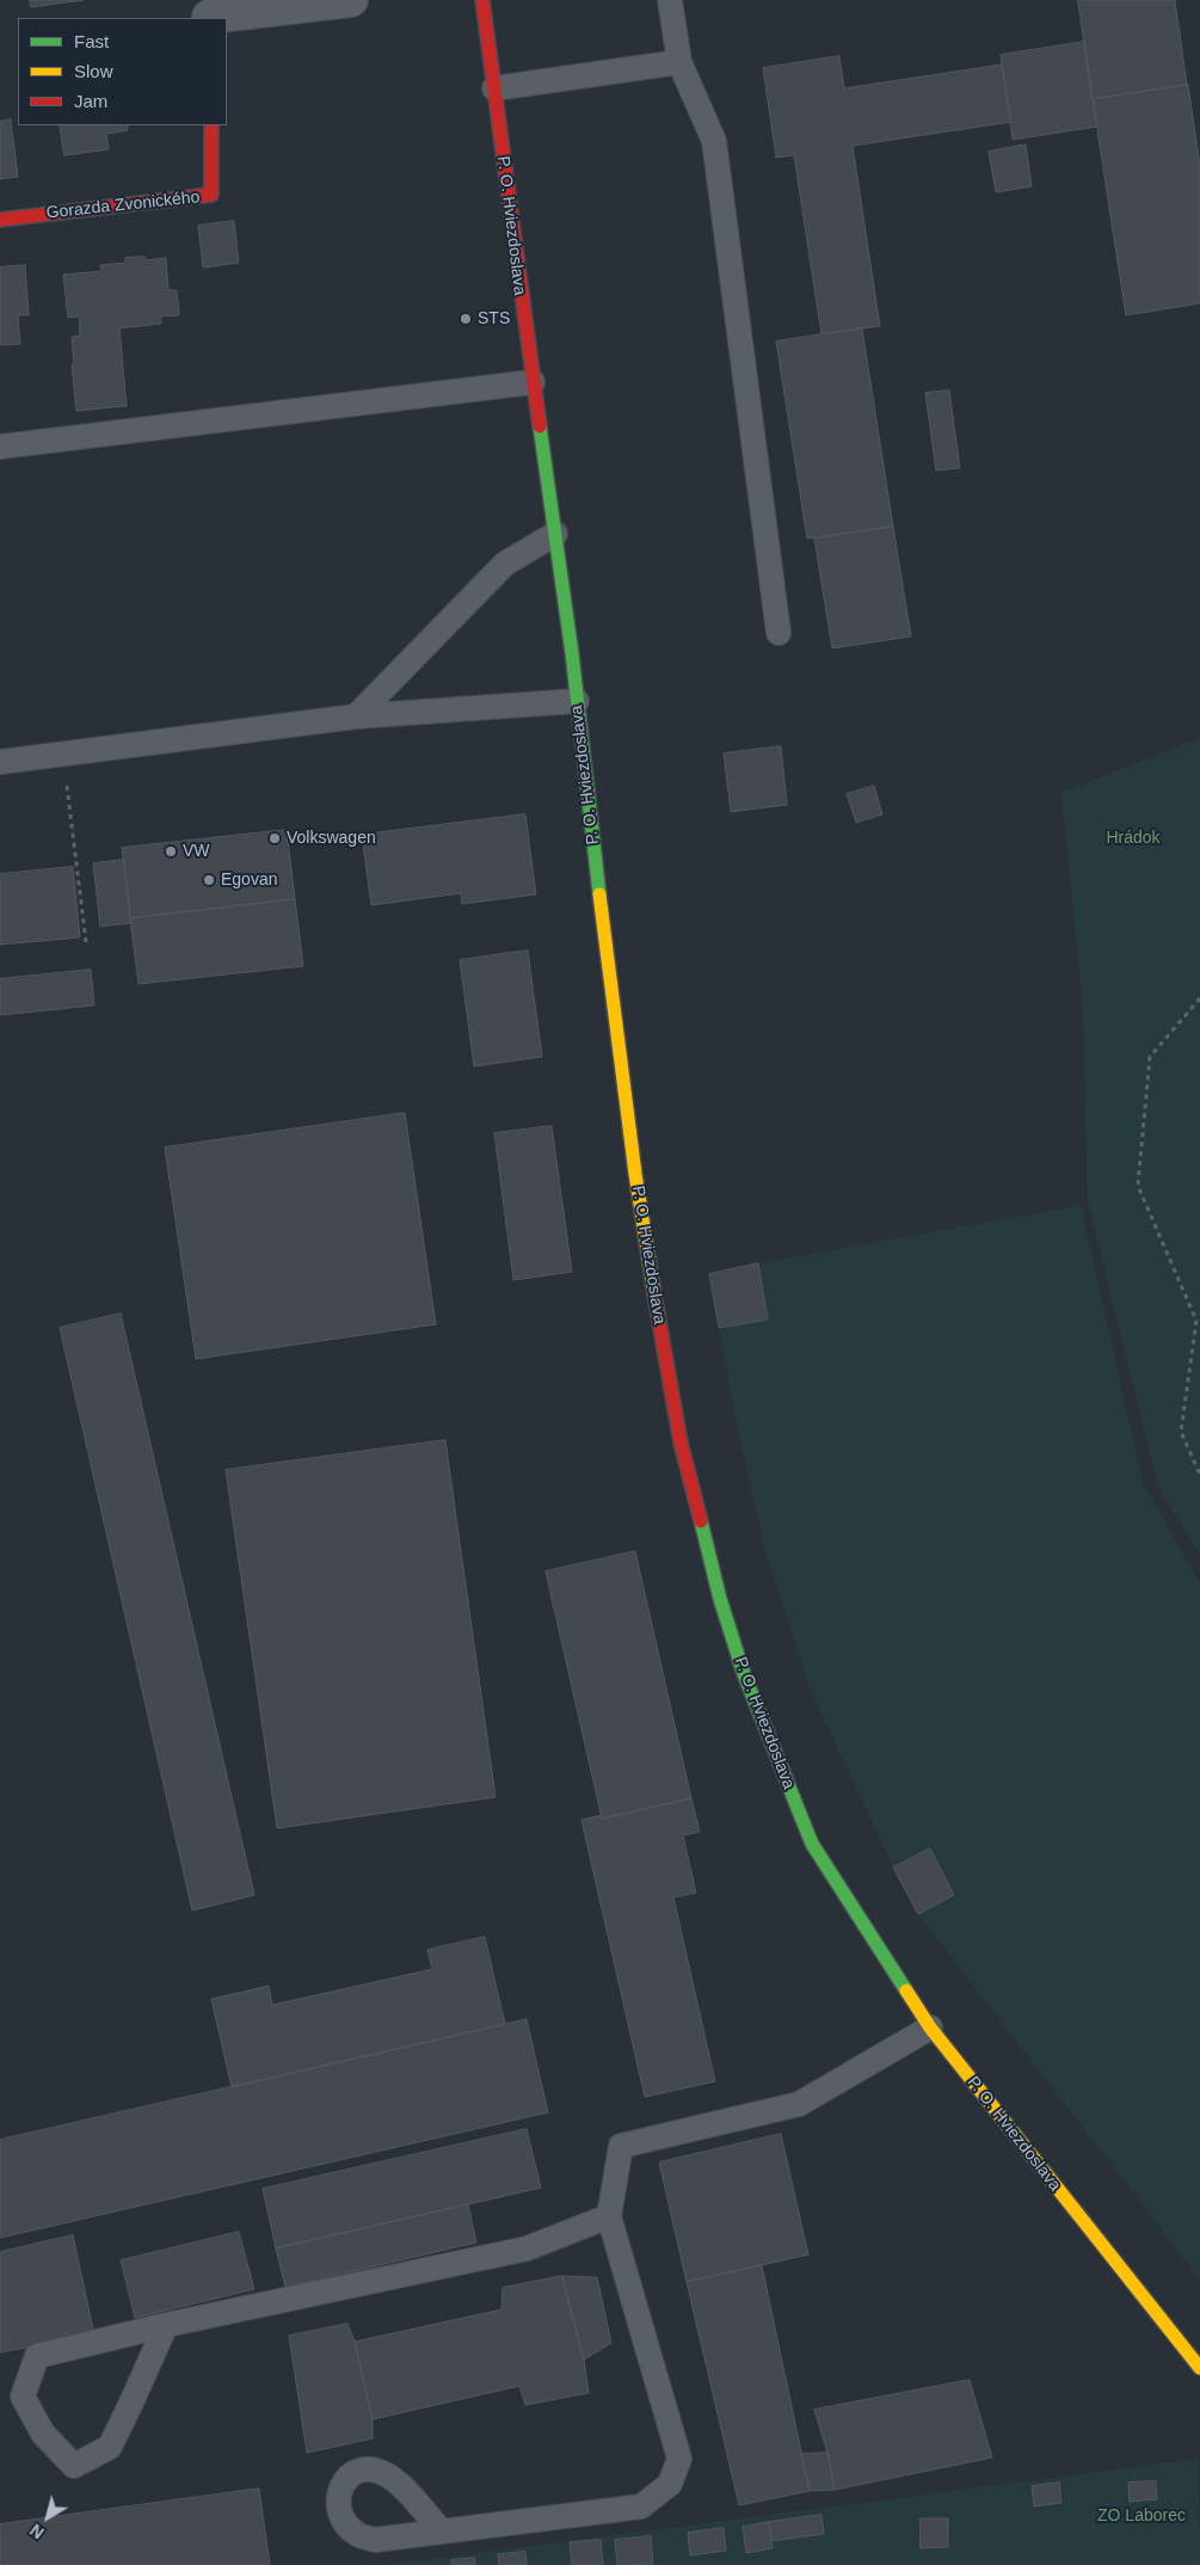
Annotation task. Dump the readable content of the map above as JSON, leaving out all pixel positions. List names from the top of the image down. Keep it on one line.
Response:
{"streets":{"street":["Gorazda Zvonického","P. O. Hviezdoslava"]},"parks":["Hrádok","ZO Laborec"],"places":["STS","Volkswagen","VW","Egovan"],"legend":["Fast","Slow","Jam"],"north":"bottom left"}
